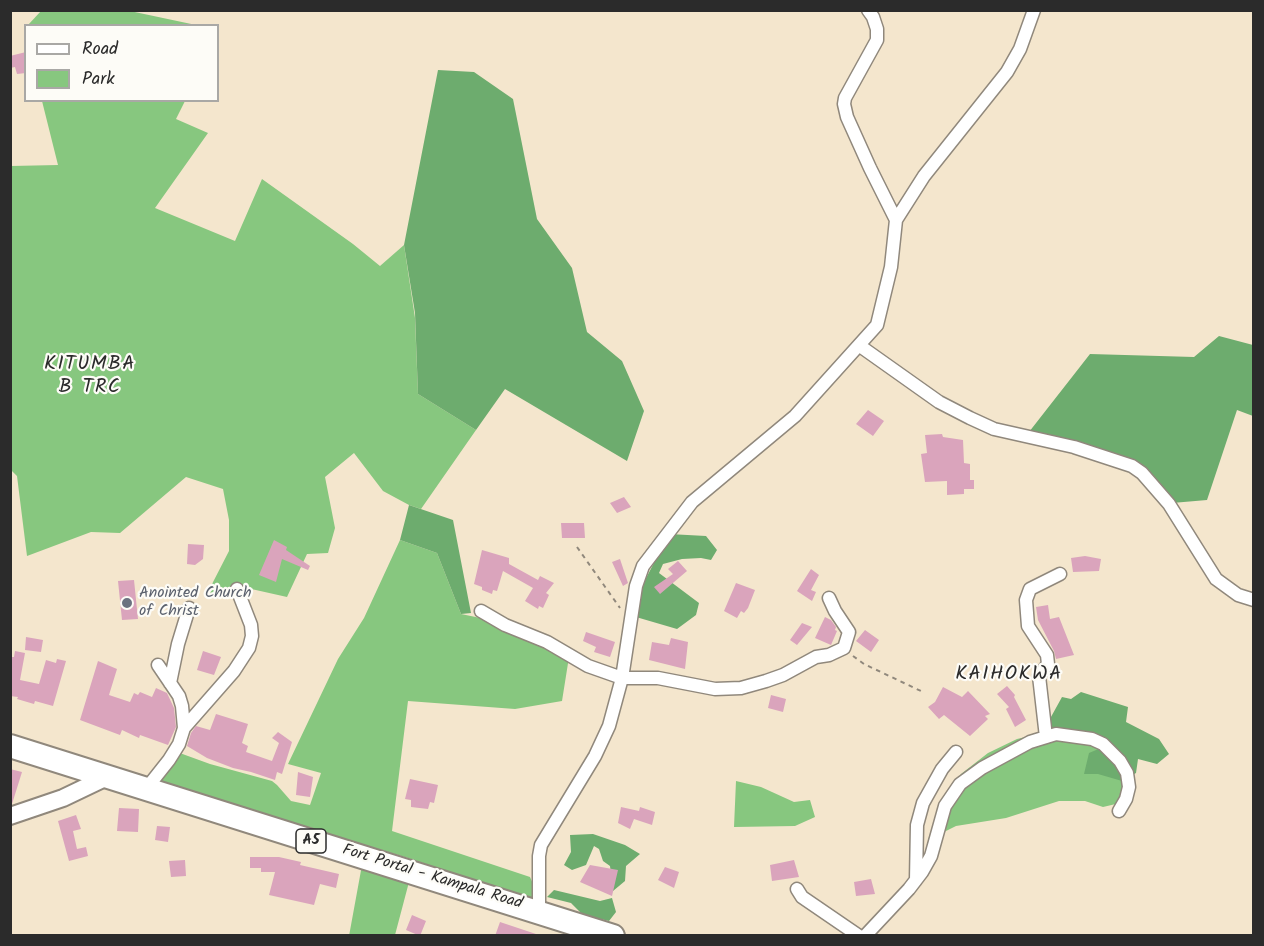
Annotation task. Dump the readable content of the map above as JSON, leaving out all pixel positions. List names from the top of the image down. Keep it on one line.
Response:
{"streets":{"highway":["A5","Fort Portal - Kampala Road"]},"districts":["KITUMBA B TRC","KAIHOKWA"],"places":["Anointed Church of Christ"],"legend":["Road","Park"]}
